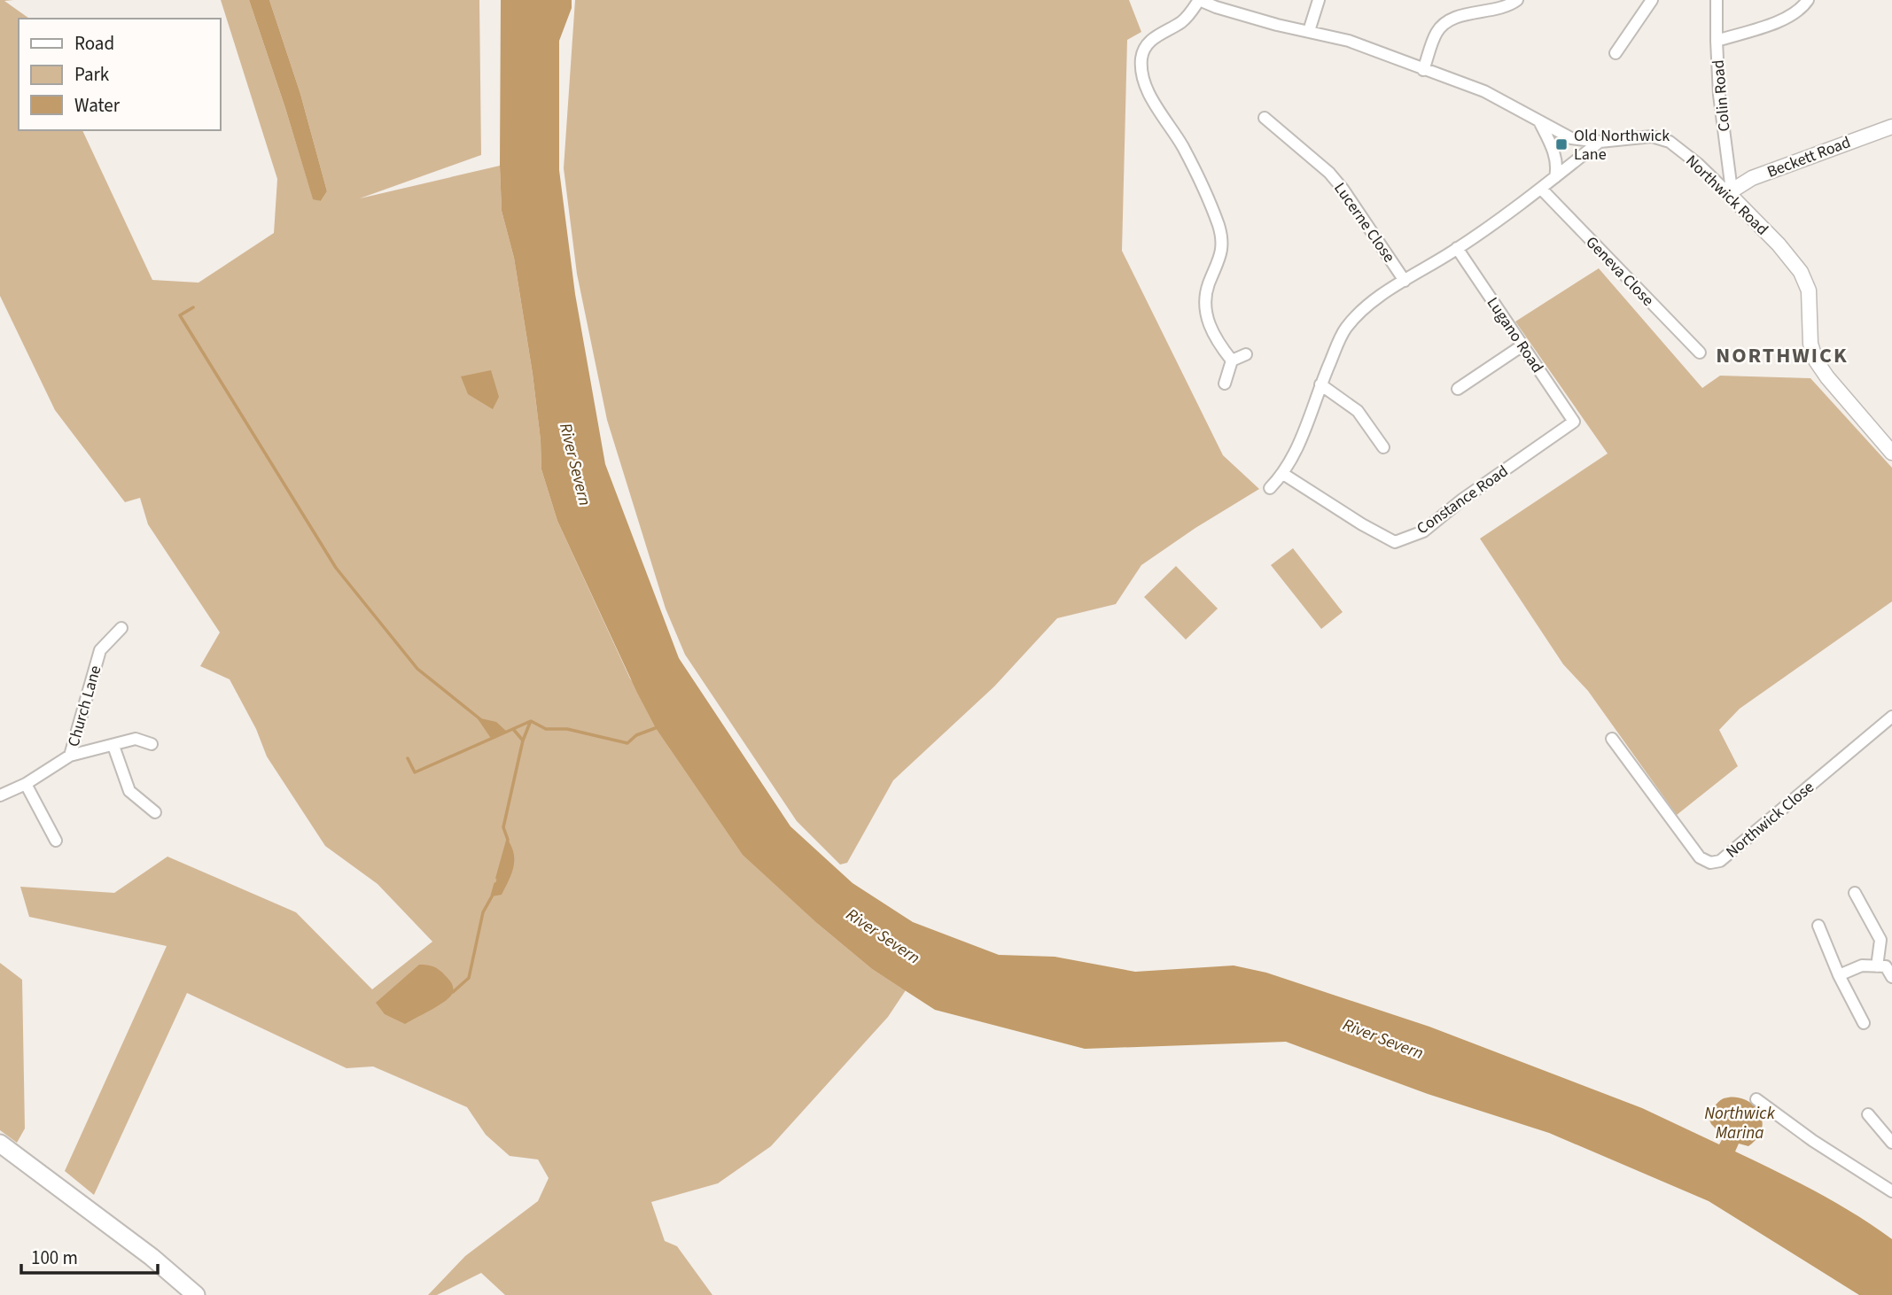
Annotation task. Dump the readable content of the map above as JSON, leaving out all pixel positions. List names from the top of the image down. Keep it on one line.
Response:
{"streets":{"street":["Colin Road","Beckett Road","Northwick Road","Lucerne Close","Geneva Close","Lugano Road","Constance Road","Church Lane","Northwick Close"]},"crossings":[["Colin Road","Beckett Road"],["Colin Road","Northwick Road"],["Beckett Road","Northwick Road"],["Lugano Road","Constance Road"]],"districts":["NORTHWICK"],"water":["River Severn","Northwick Marina"],"places":{"transit":["Old Northwick Lane"]},"legend":["Road","Park","Water"],"scale_bar":"100 m"}
